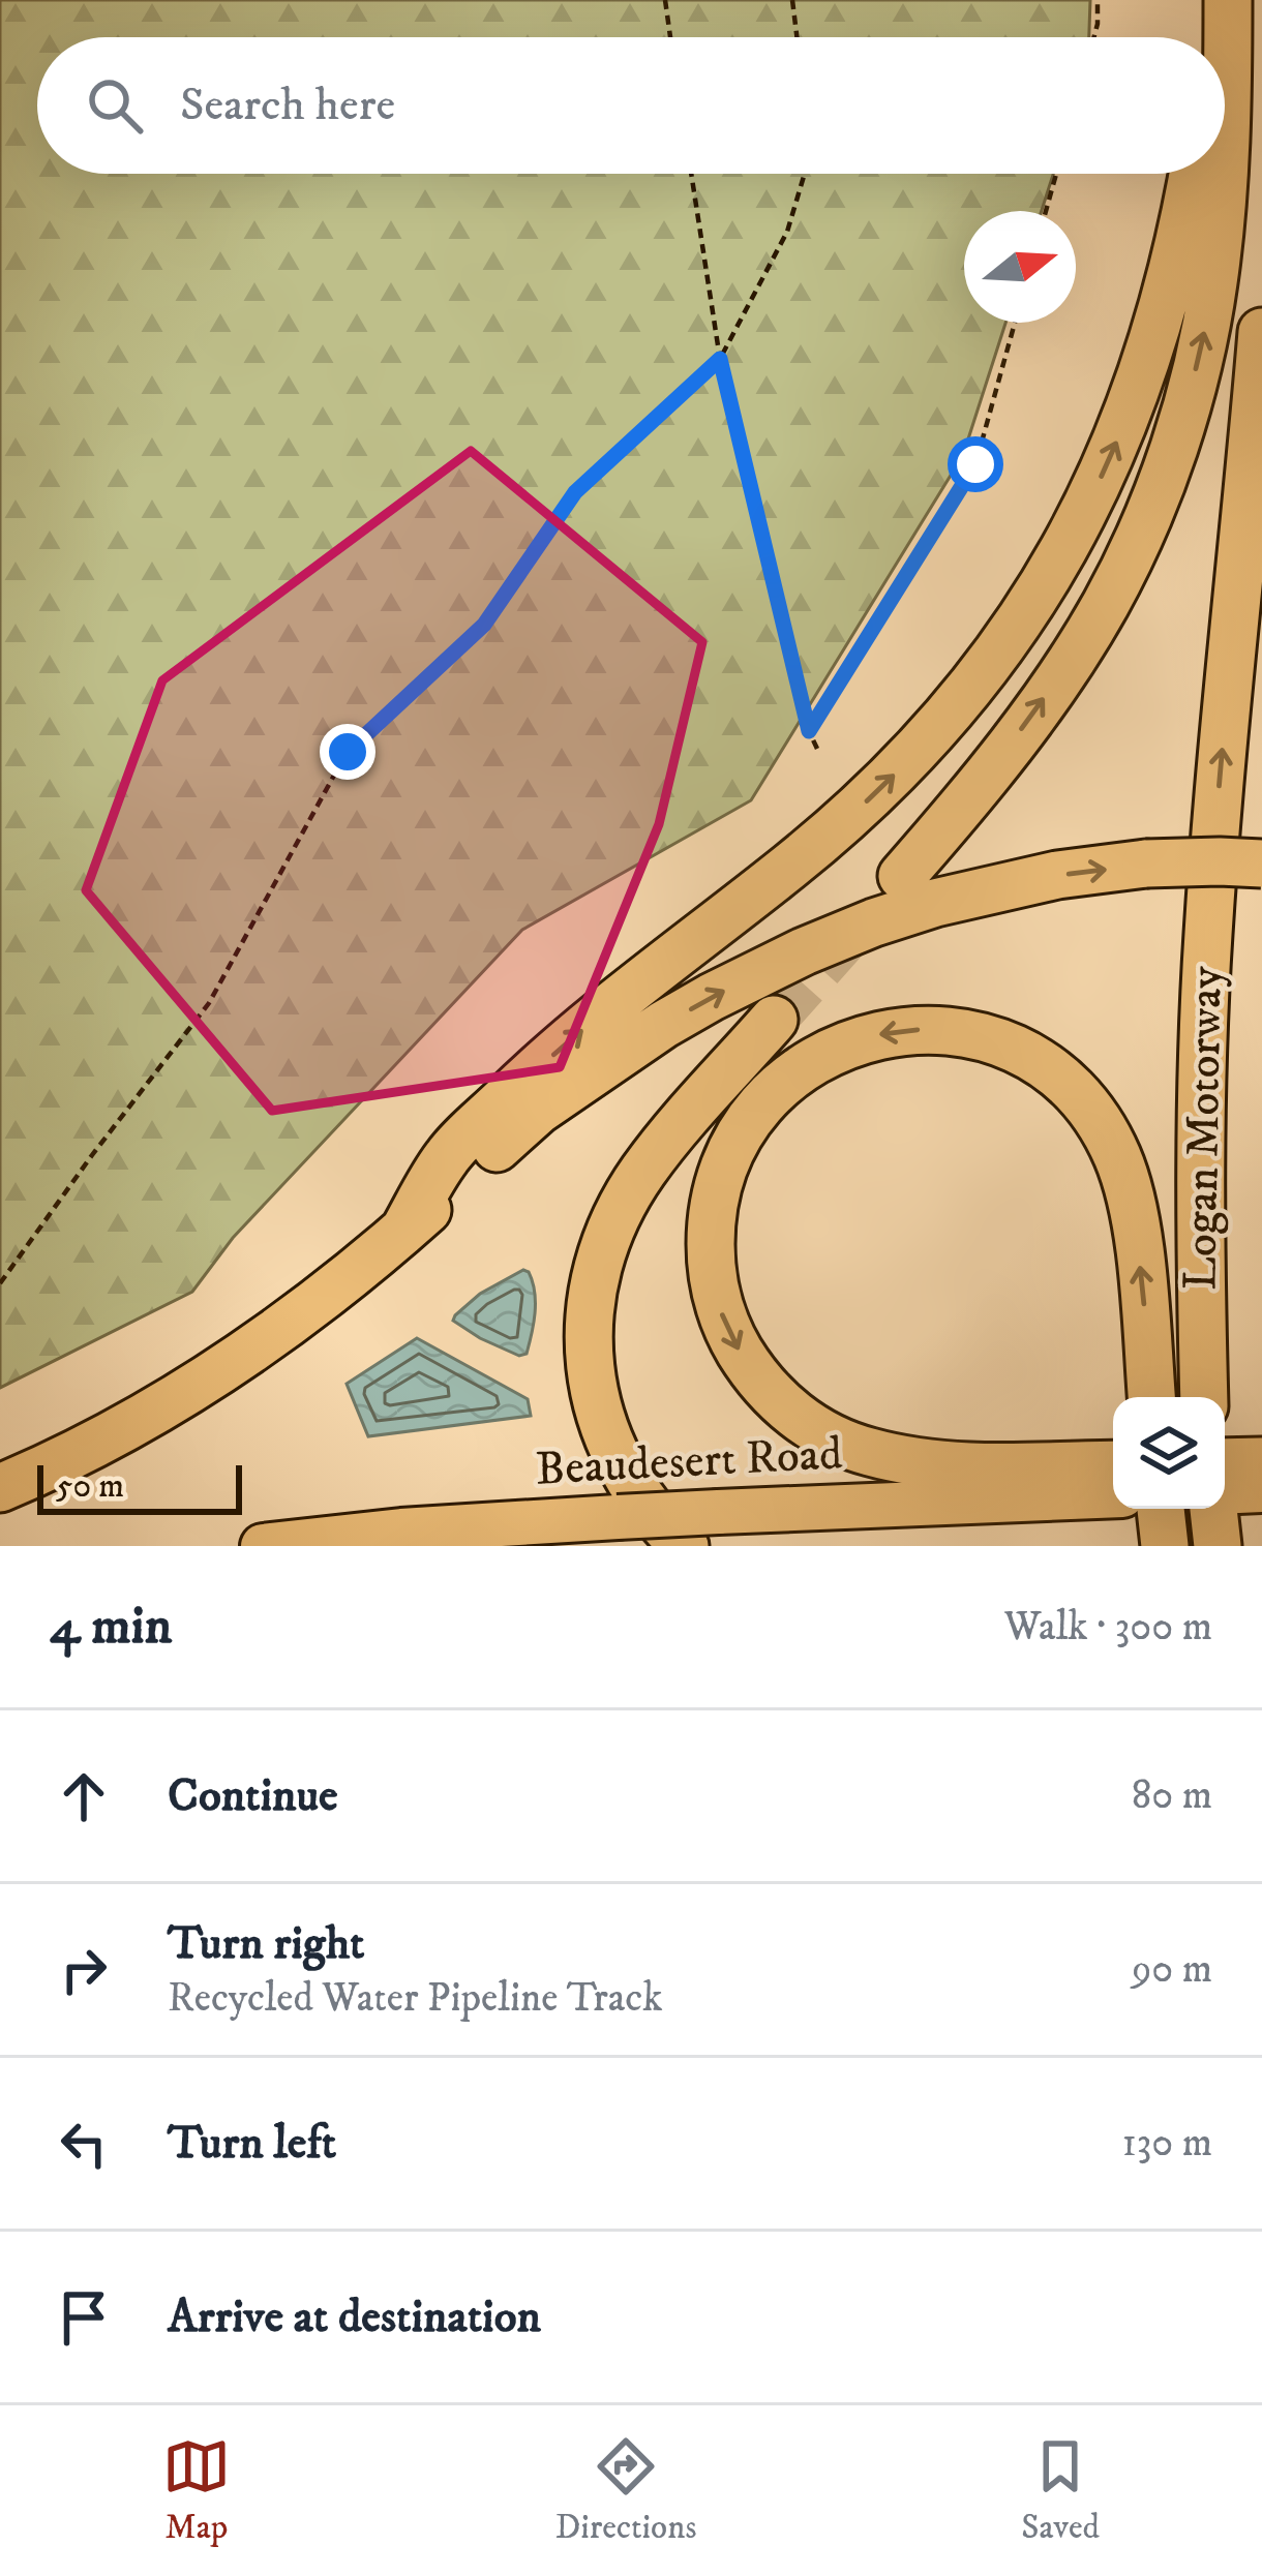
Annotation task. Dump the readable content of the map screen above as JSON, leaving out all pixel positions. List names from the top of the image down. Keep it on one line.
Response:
{"streets":{"highway":["Logan Motorway","Beaudesert Road"]},"scale_bar":"50 m","north":"right","page":{"search":"Search here","scale":"50 m","heading":["4 min","Walk · 300 m"],"list":[["Continue","80 m"],["Turn right","Recycled Water Pipeline Track","90 m"],["Turn left","130 m"],"Arrive at destination"],"nav":["Map","Directions","Saved"]}}
